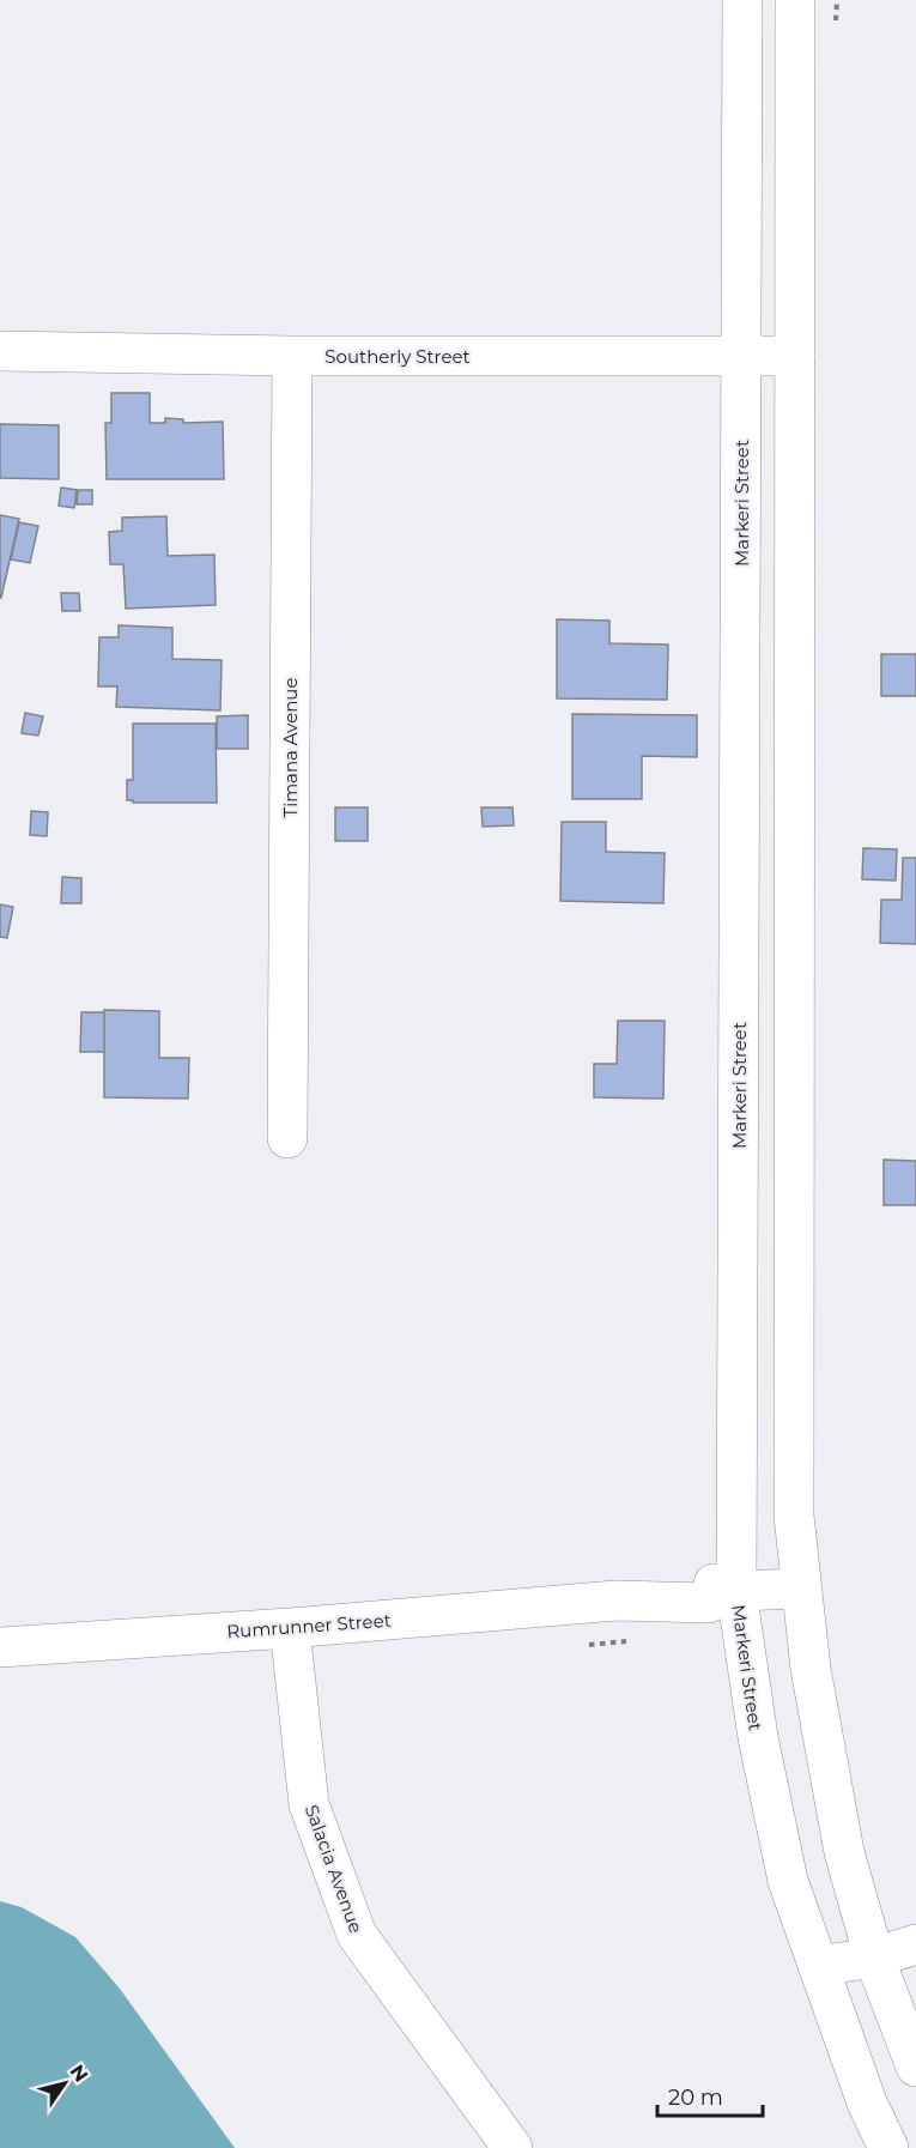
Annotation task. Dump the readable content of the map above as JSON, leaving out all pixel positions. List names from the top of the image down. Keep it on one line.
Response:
{"streets":{"main road":["Southerly Street","Markeri Street","Timana Avenue","Rumrunner Street","Salacia Avenue"]},"crossings":[["Southerly Street","Markeri Street"],["Southerly Street","Timana Avenue"],["Markeri Street","Rumrunner Street"],["Rumrunner Street","Salacia Avenue"]],"scale_bar":"20 m","north":"top right"}
